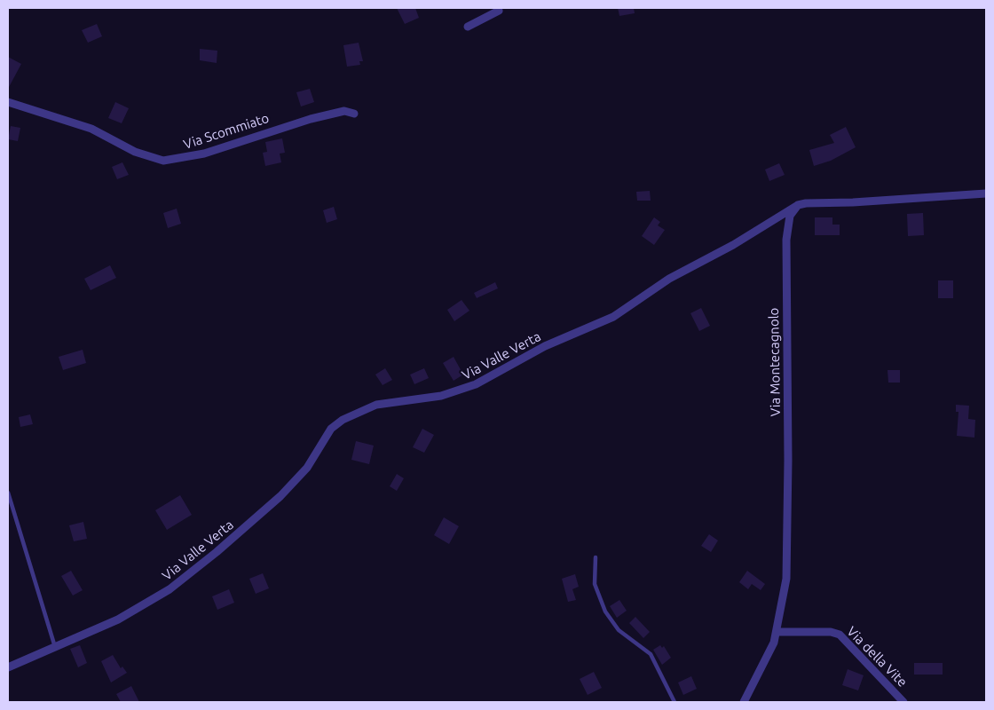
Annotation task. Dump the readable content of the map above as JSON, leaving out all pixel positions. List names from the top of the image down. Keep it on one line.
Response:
{"streets":{"street":["Via Scommiato","Via Valle Verta","Via Montecagnolo","Via della Vite"]},"crossings":[["Via Valle Verta","Via Montecagnolo"],["Via Montecagnolo","Via della Vite"]]}
